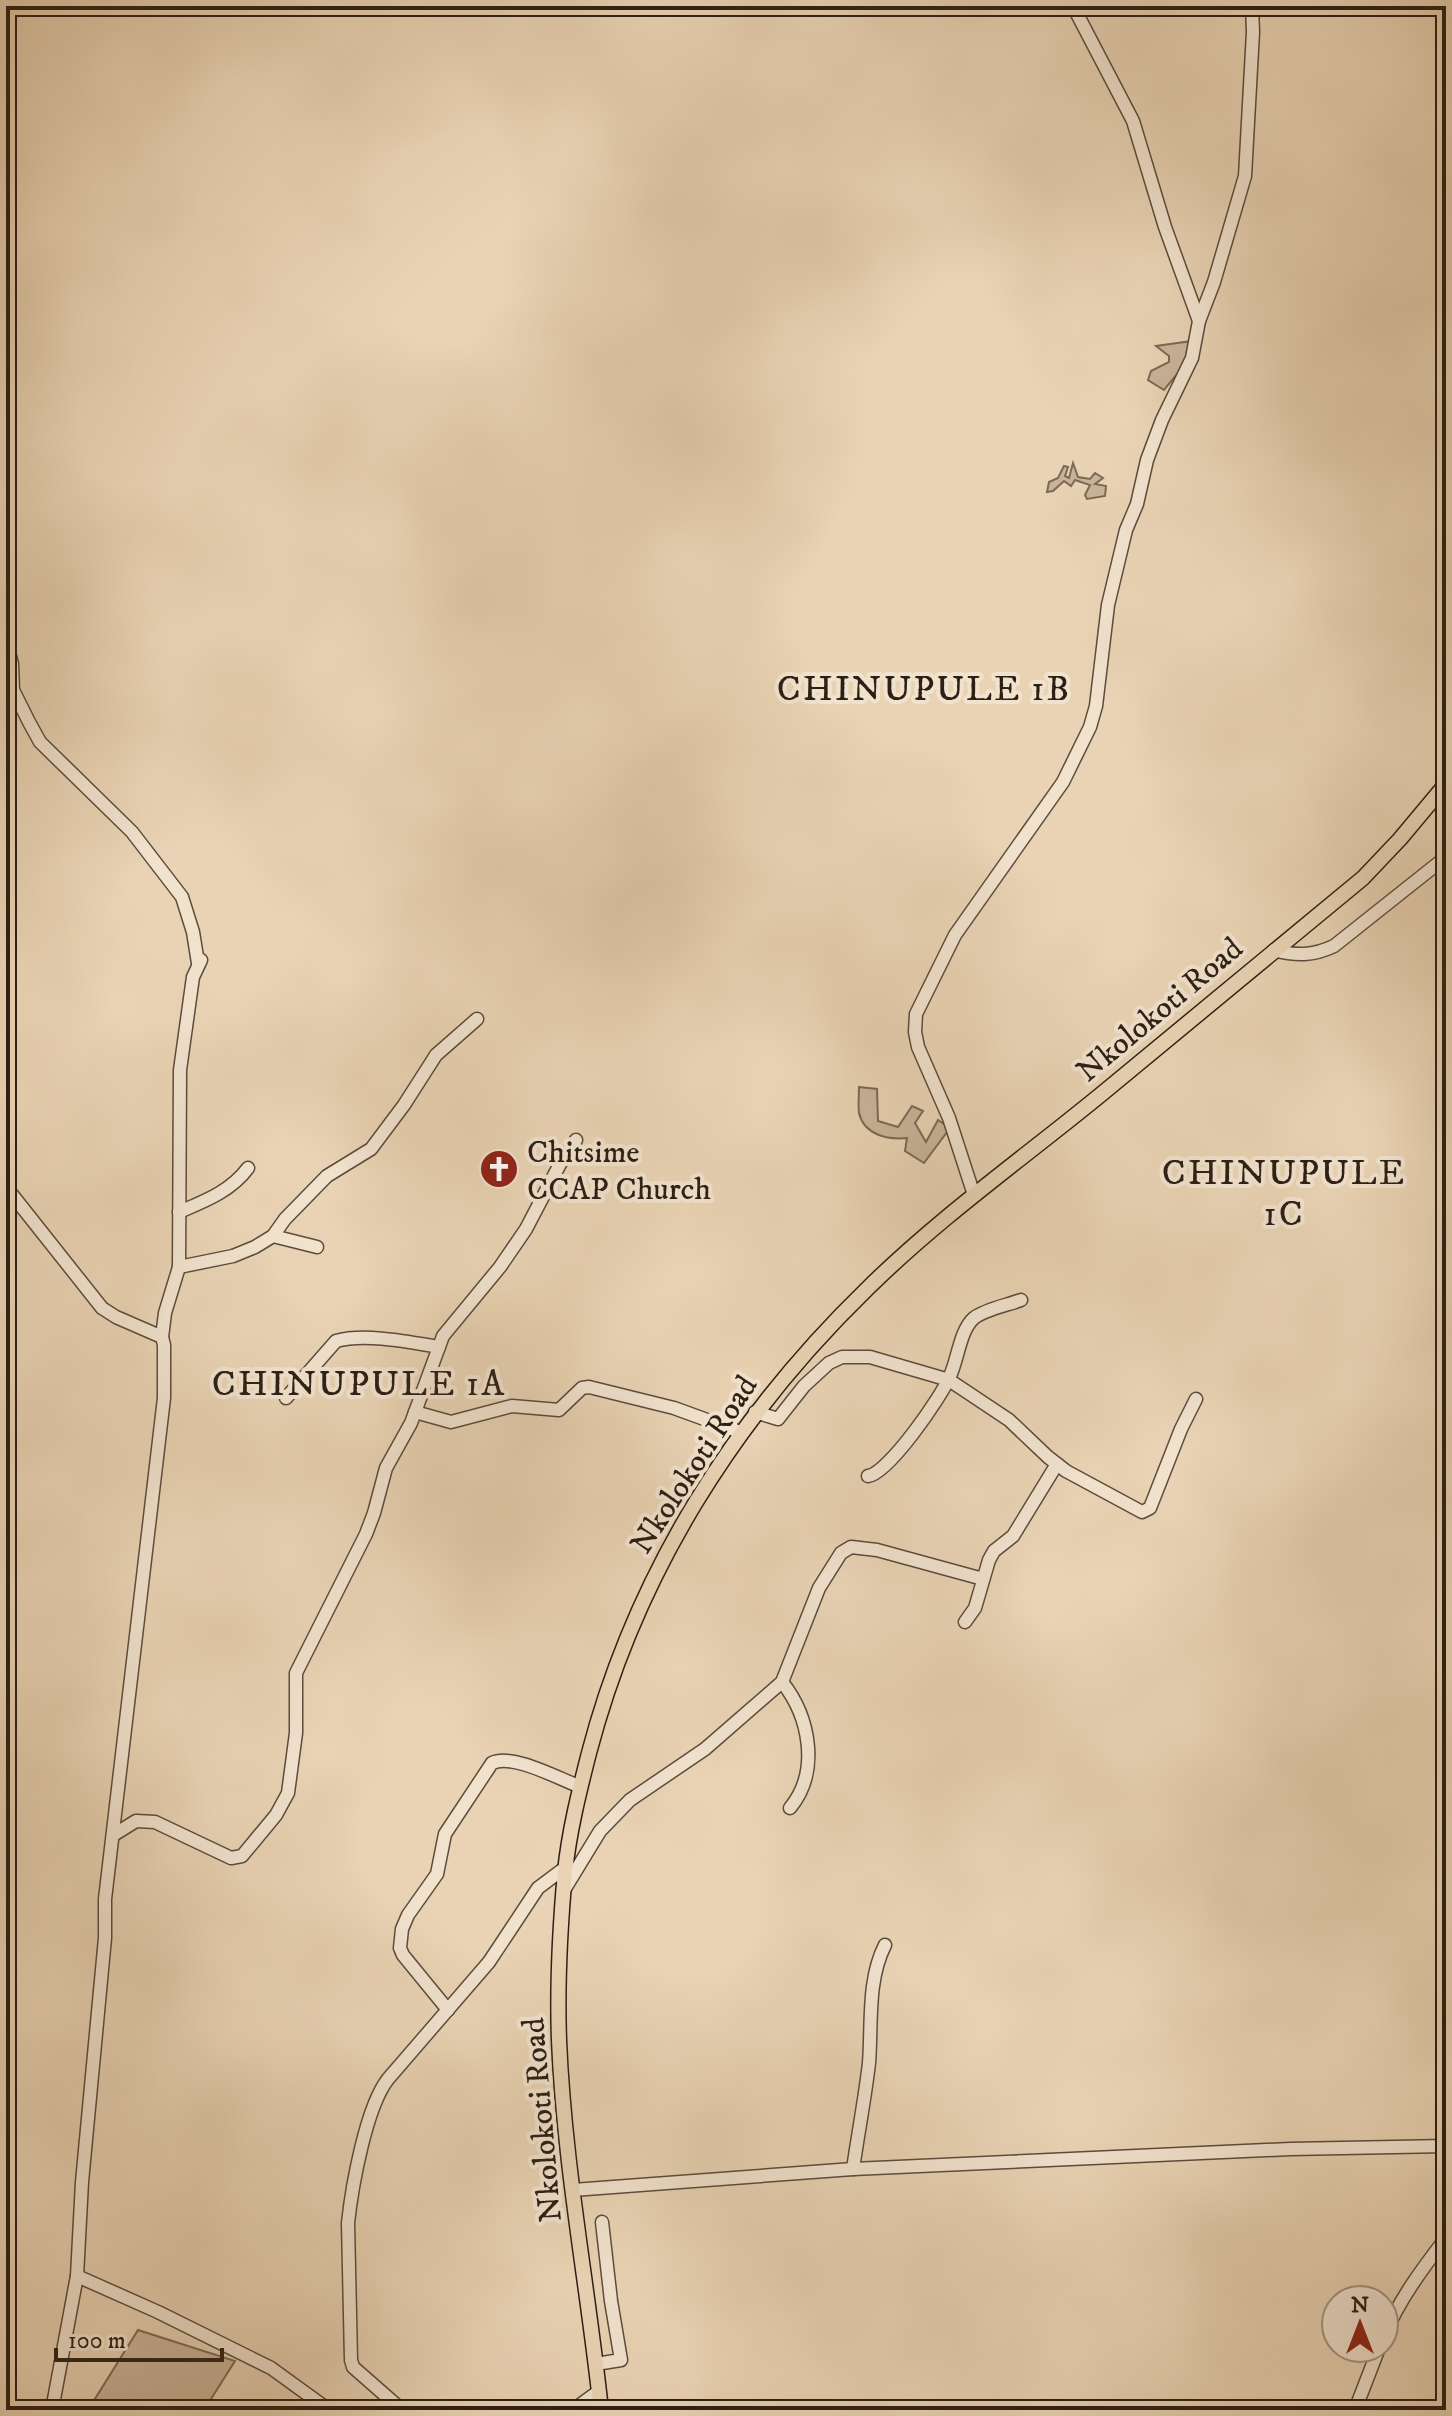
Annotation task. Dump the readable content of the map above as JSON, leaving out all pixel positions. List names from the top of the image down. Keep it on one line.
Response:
{"streets":{"main road":["Nkolokoti Road"]},"districts":["CHINUPULE 1B","CHINUPULE 1C","CHINUPULE 1A"],"places":{"church":["Chitsime CCAP Church"]},"scale_bar":"100 m","north":"top"}
